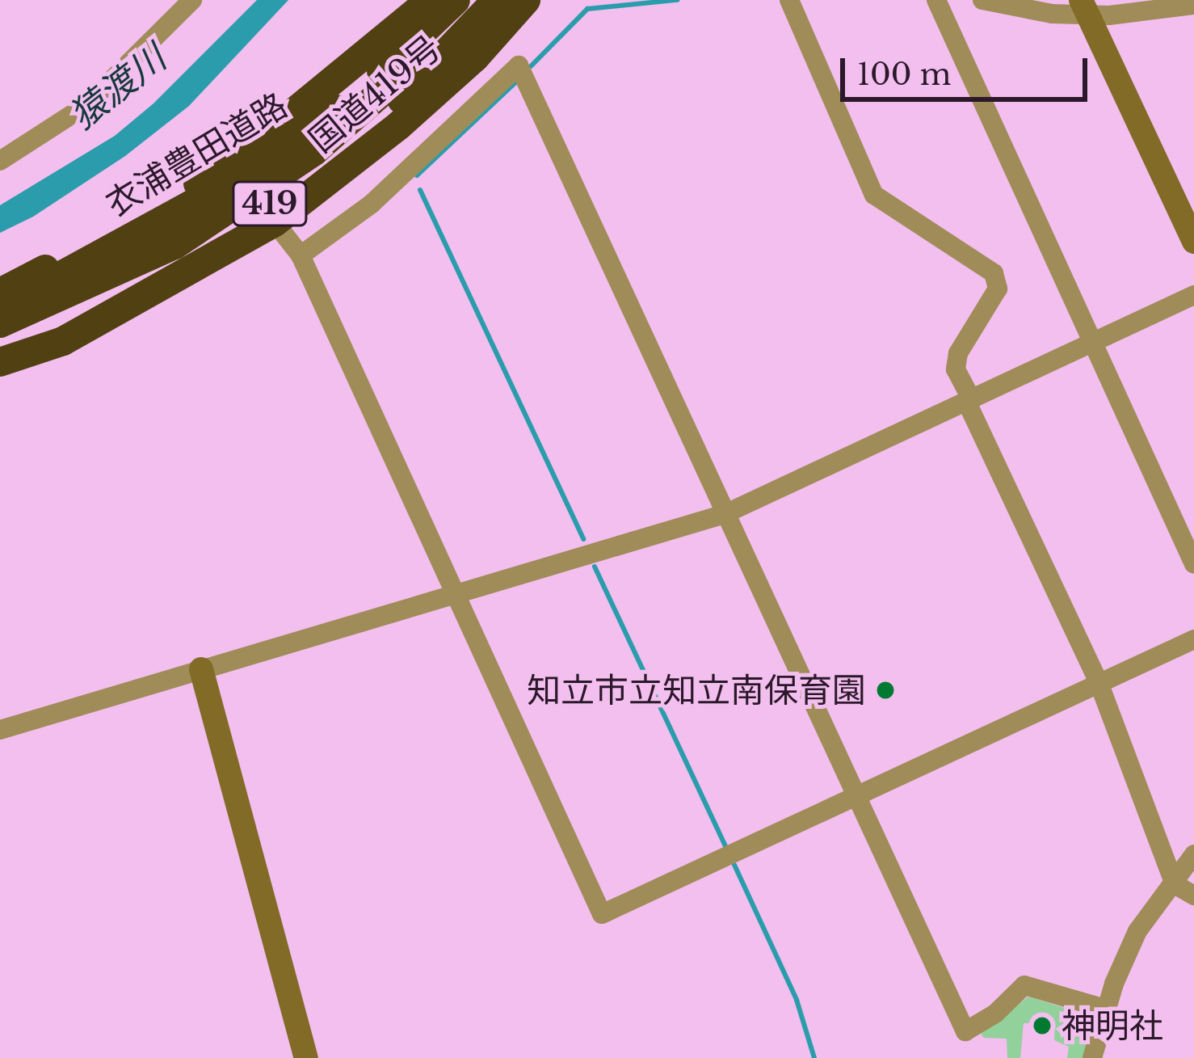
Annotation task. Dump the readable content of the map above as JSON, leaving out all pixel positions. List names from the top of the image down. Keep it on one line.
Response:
{"streets":{"highway":["国道419号","衣浦豊田道路","419"]},"water":["猿渡川"],"places":["知立市立知立南保育園","神明社"],"scale_bar":"100 m"}
